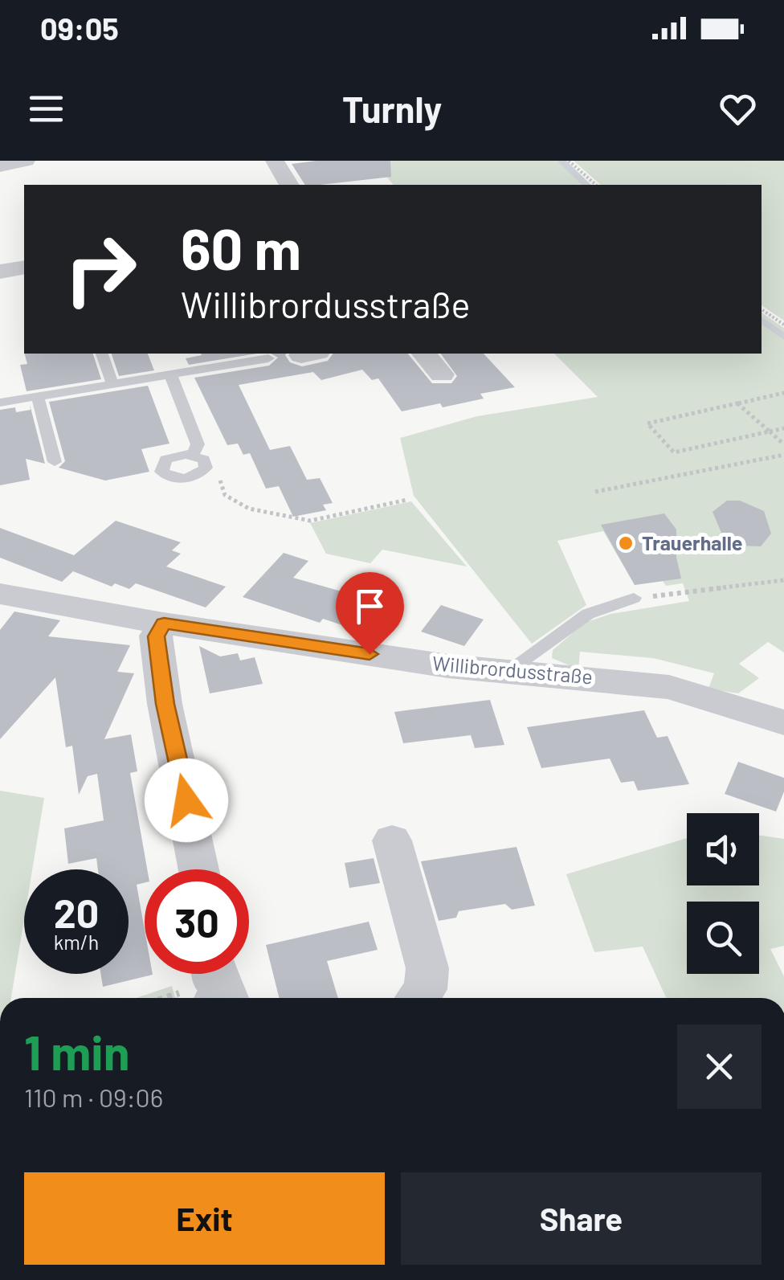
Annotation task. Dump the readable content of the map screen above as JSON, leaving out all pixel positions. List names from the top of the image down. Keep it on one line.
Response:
{"streets":{"street":["Willibrordusstraße"]},"places":["Trauerhalle"],"page":{"status":"09:05","header":"Turnly","turn":["60 m","Willibrordusstraße"],"speed":"20 km/h","limit":"30","heading":["1 min","110 m · 09:06"],"buttons":["Exit","Share"]}}
